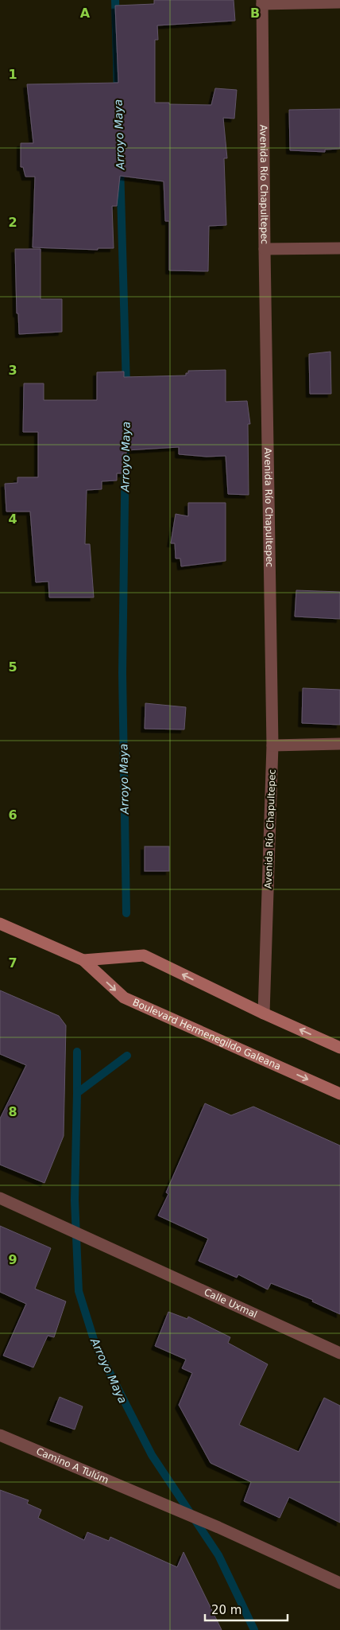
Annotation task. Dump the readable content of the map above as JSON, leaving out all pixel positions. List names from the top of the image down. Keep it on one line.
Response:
{"streets":{"main road":["Boulevard Hermenegildo Galeana"],"street":["Avenida Río Chapultepec","Calle Uxmal","Camino A Tulúm"]},"crossings":[["Avenida Río Chapultepec","Boulevard Hermenegildo Galeana"]],"water":["Arroyo Maya"],"scale_bar":"20 m","grid":{"columns":["A","B"],"rows":["1","2","3","4","5","6","7","8","9"]}}
